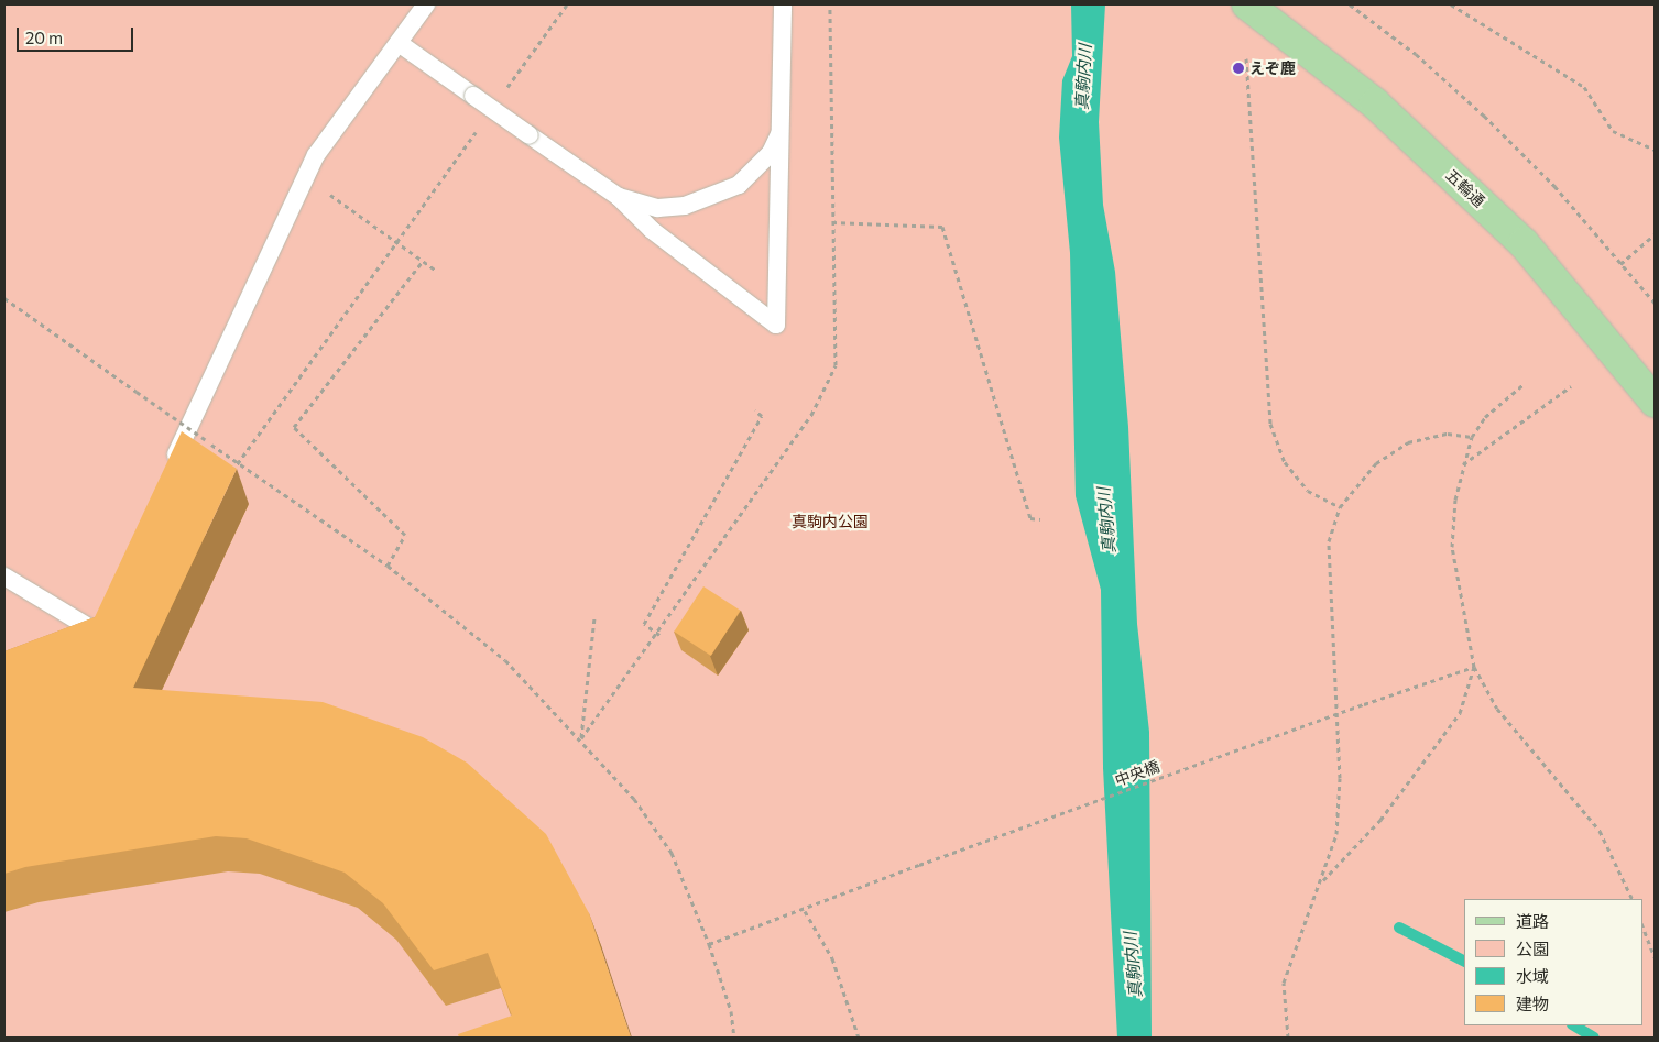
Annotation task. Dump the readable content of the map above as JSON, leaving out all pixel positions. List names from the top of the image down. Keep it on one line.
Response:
{"streets":{"main road":["五輪通"],"path":["中央橋"]},"water":["真駒内川"],"parks":["真駒内公園"],"places":["えぞ鹿"],"legend":["道路","公園","水域","建物"],"scale_bar":"20 m"}
